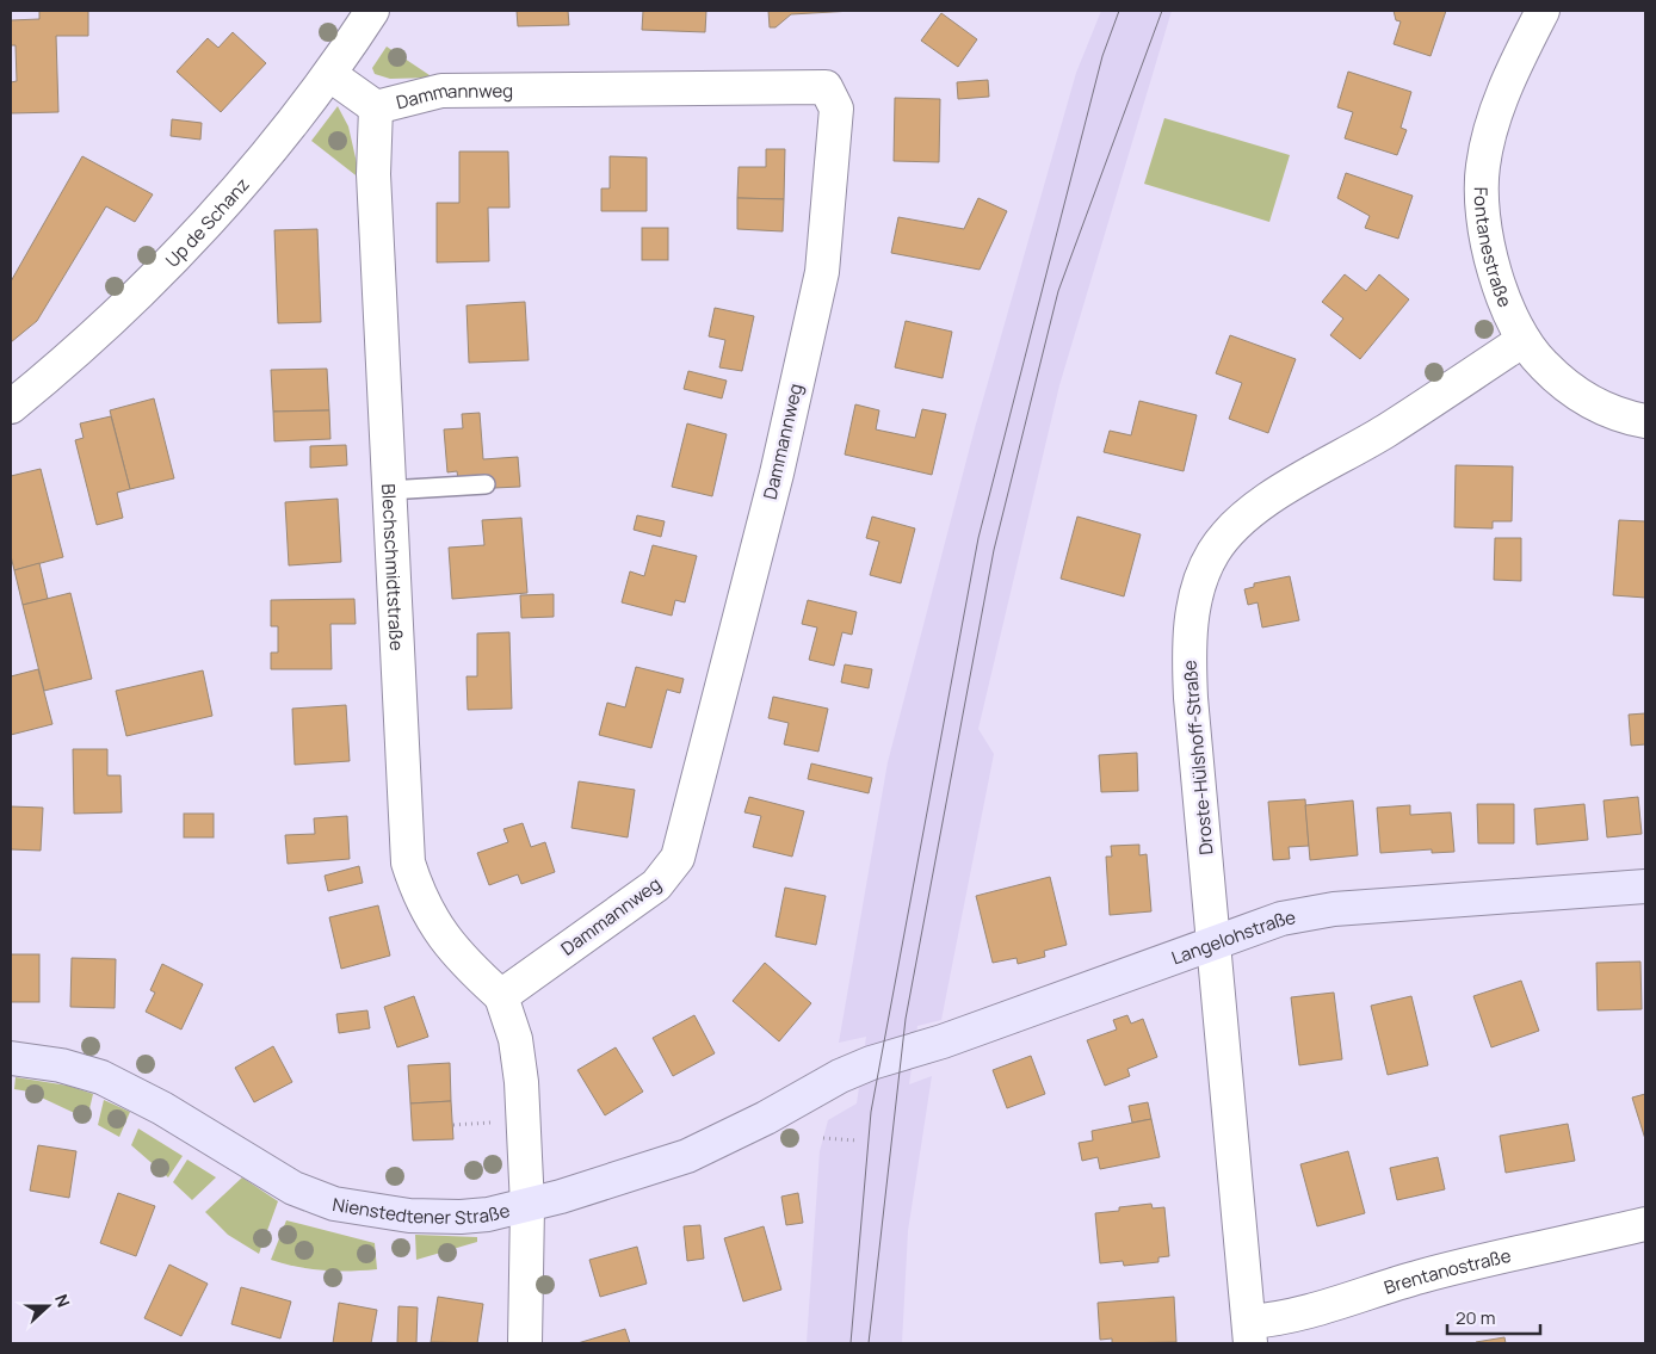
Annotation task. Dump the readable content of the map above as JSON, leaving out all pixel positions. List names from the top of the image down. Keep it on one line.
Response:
{"streets":{"street":["Dammannweg","Up de Schanz","Fontanestraße","Blechschmidtstraße","Droste-Hülshoff-Straße","Langelohstraße","Nienstedtener Straße","Brentanostraße"]},"crossings":[["Dammannweg","Up de Schanz"],["Dammannweg","Blechschmidtstraße"],["Fontanestraße","Droste-Hülshoff-Straße"],["Droste-Hülshoff-Straße","Langelohstraße"],["Droste-Hülshoff-Straße","Brentanostraße"],["Langelohstraße","Nienstedtener Straße"]],"scale_bar":"20 m","north":"right"}
